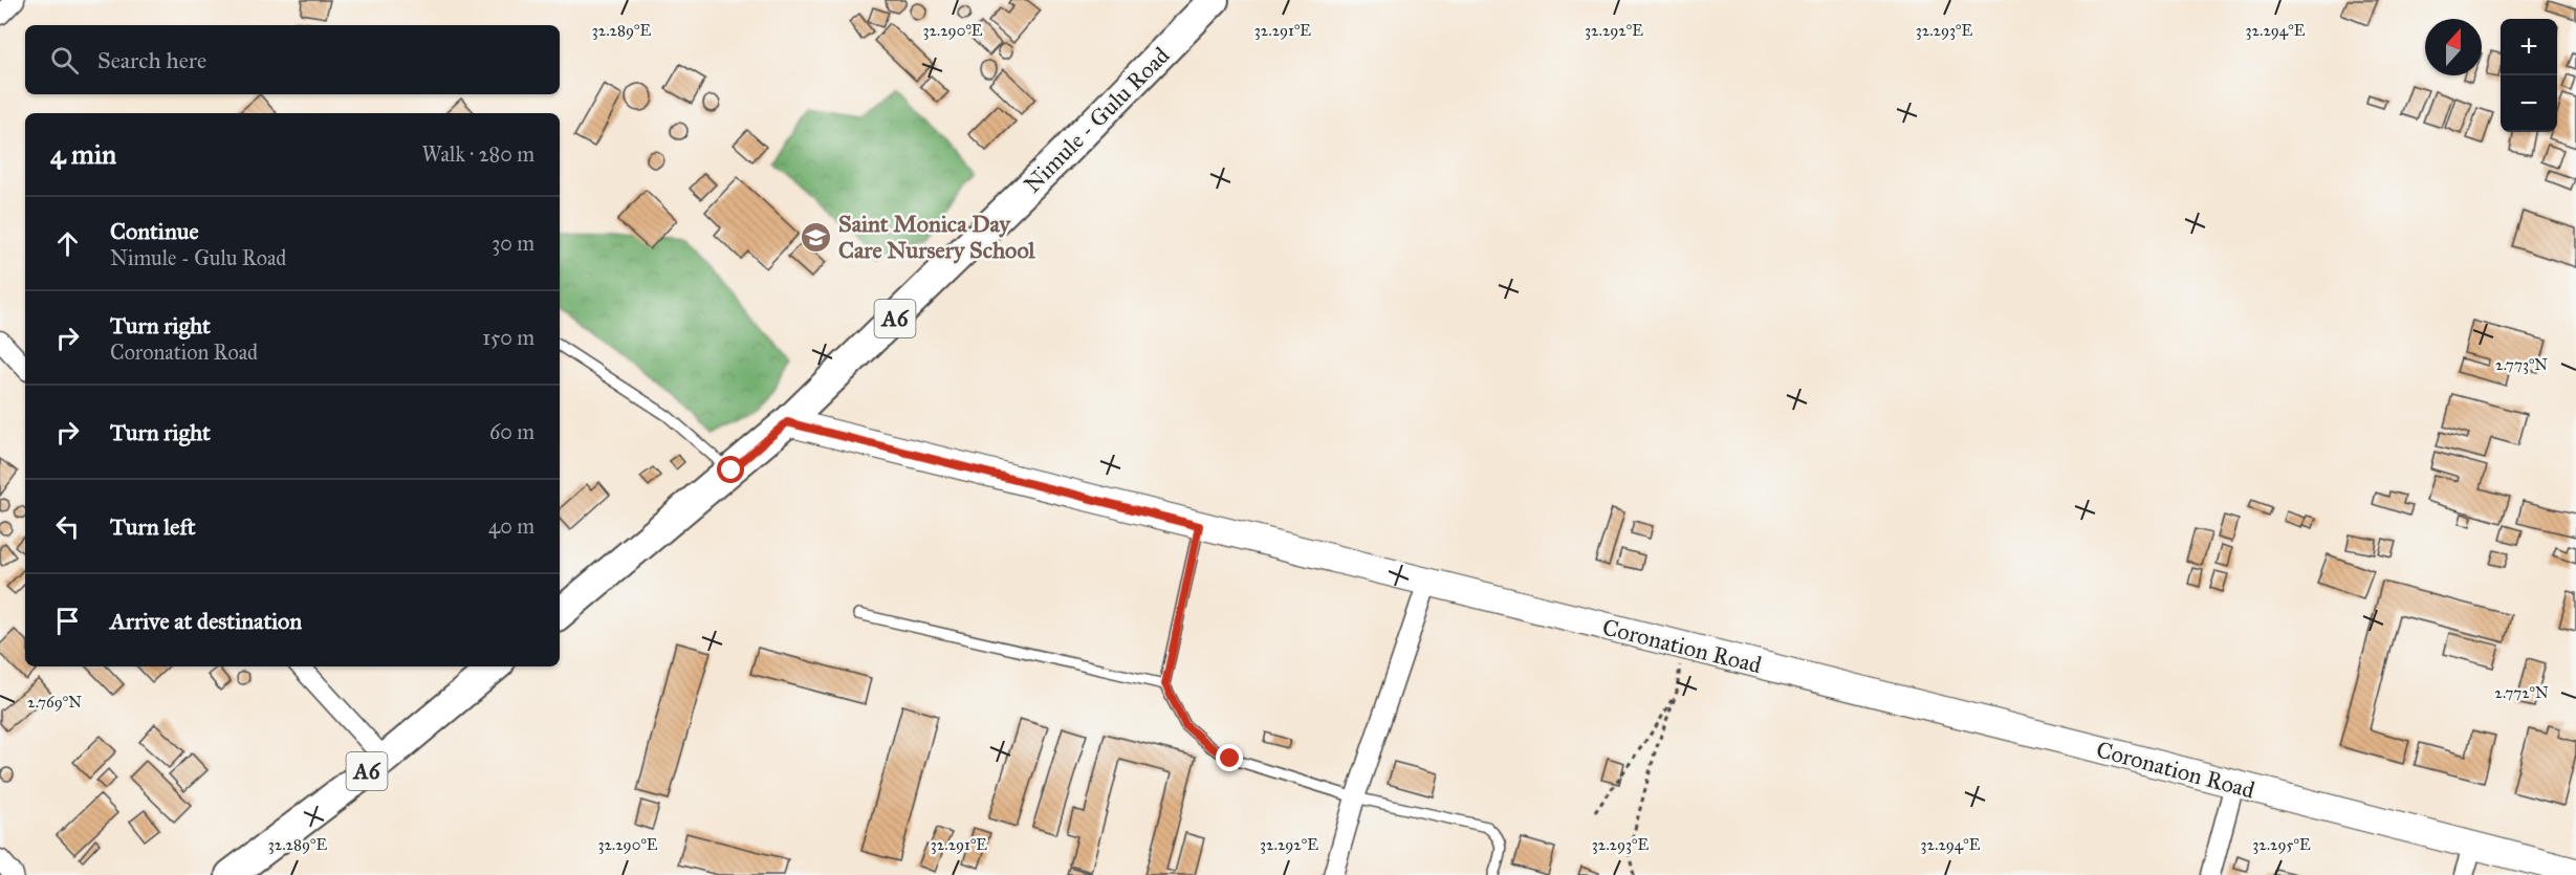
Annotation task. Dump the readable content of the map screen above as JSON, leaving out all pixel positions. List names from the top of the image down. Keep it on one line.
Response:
{"streets":{"main road":["Nimule - Gulu Road","A6","Coronation Road"]},"crossings":[["Nimule - Gulu Road","Coronation Road"]],"places":{"school or university":["Saint Monica Day Care Nursery School"]},"north":"top","page":{"map_buttons":["+","−"],"search":"Search here","heading":["4 min","Walk · 280 m"],"list":[["Continue","Nimule - Gulu Road","30 m"],["Turn right","Coronation Road","150 m"],["Turn right","60 m"],["Turn left","40 m"],"Arrive at destination"]},"coordinates":["32.289°E","32.290°E","32.291°E","32.292°E","32.293°E","32.294°E","2.773°N","2.772°N","2.769°N","32.295°E"]}
